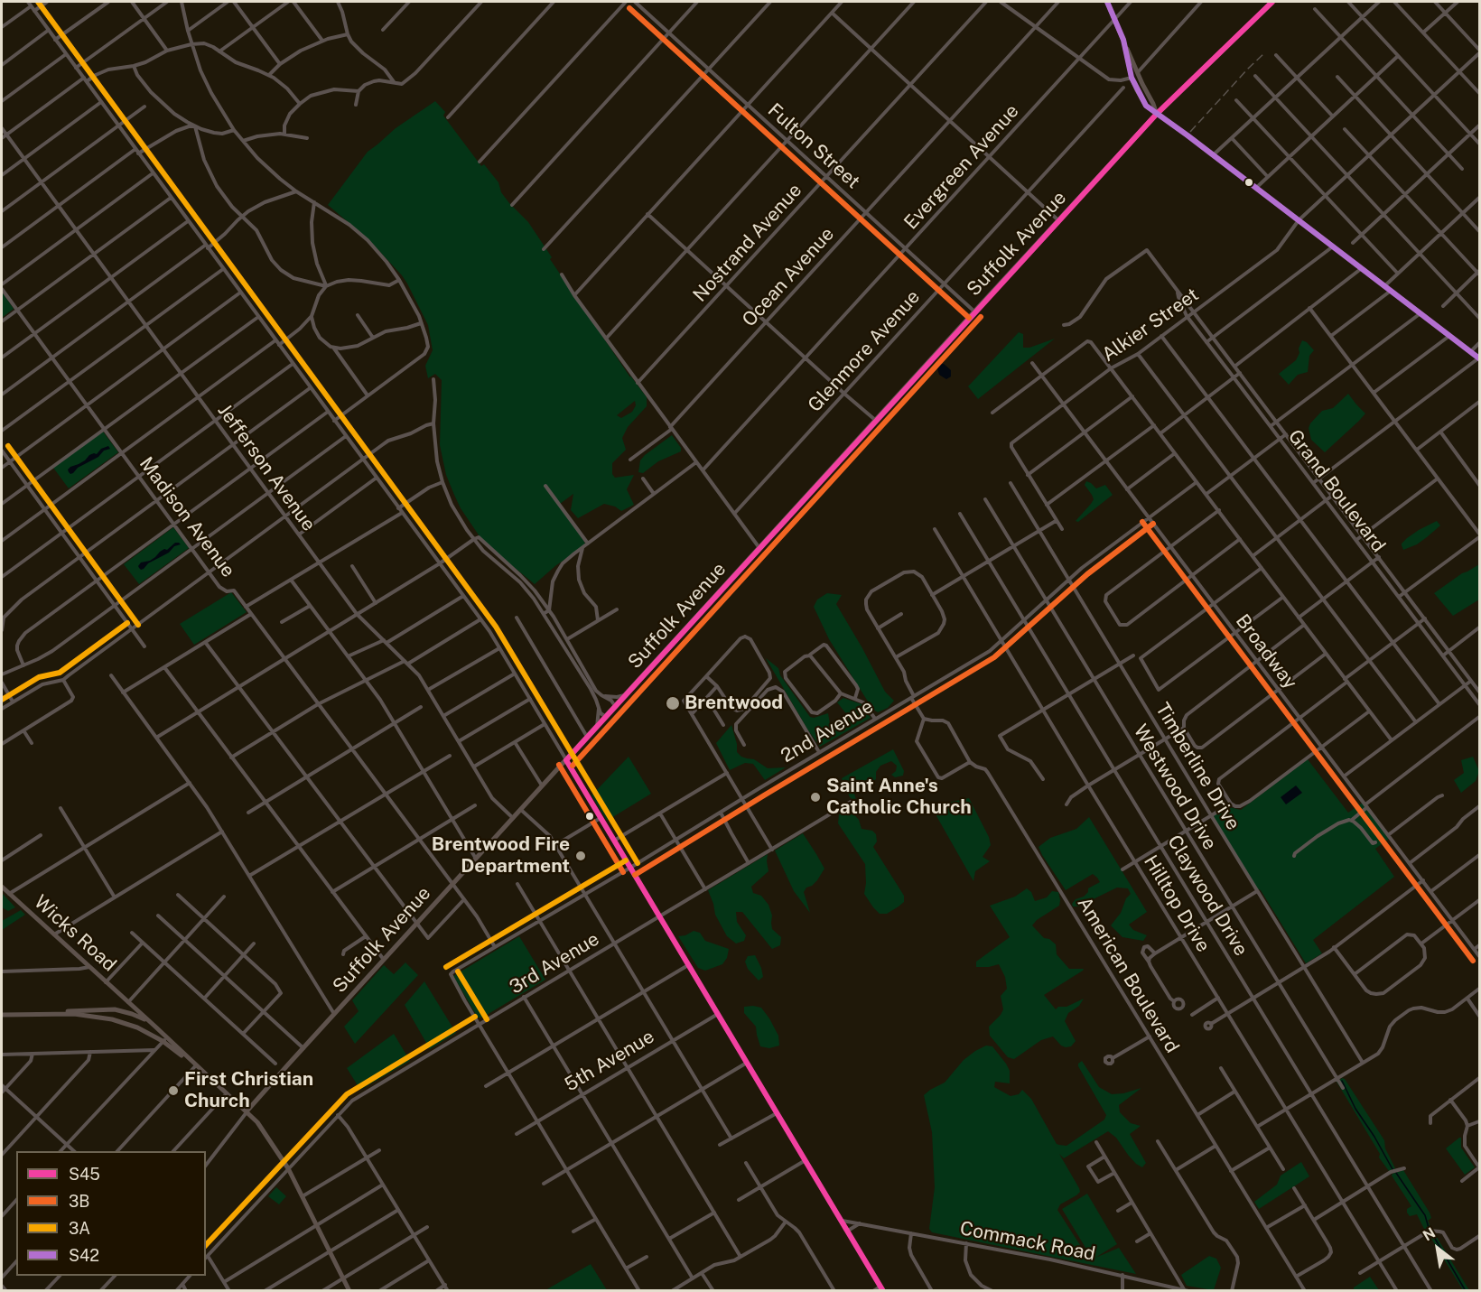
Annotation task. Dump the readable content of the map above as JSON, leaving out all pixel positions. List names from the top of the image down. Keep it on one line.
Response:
{"streets":{"main road":["Suffolk Avenue","Wicks Road"],"street":["Fulton Street","Evergreen Avenue","Nostrand Avenue","Ocean Avenue","Alkier Street","Glenmore Avenue","Jefferson Avenue","Grand Boulevard","Madison Avenue","Broadway","2nd Avenue","Timberline Drive","Westwood Drive","Claywood Drive","Hilltop Drive","3rd Avenue","American Boulevard","5th Avenue","Commack Road"]},"crossings":[["Fulton Street","Evergreen Avenue"],["Fulton Street","Nostrand Avenue"],["Fulton Street","Suffolk Avenue"],["Fulton Street","Ocean Avenue"],["Fulton Street","Glenmore Avenue"],["Suffolk Avenue","Jefferson Avenue"],["Suffolk Avenue","Madison Avenue"],["Suffolk Avenue","Wicks Road"],["Alkier Street","Grand Boulevard"],["Alkier Street","Broadway"],["Madison Avenue","2nd Avenue"],["Broadway","2nd Avenue"],["2nd Avenue","Timberline Drive"],["2nd Avenue","Westwood Drive"],["2nd Avenue","Claywood Drive"],["2nd Avenue","Hilltop Drive"],["2nd Avenue","3rd Avenue"],["Wicks Road","3rd Avenue"]],"places":["Brentwood","Saint Anne's Catholic Church","Brentwood Fire Department","First Christian Church"],"lines":["transit line S45","transit line 3A","transit line S42","transit line 3B"],"legend":["S45","3B","3A","S42"],"north":"top left"}
